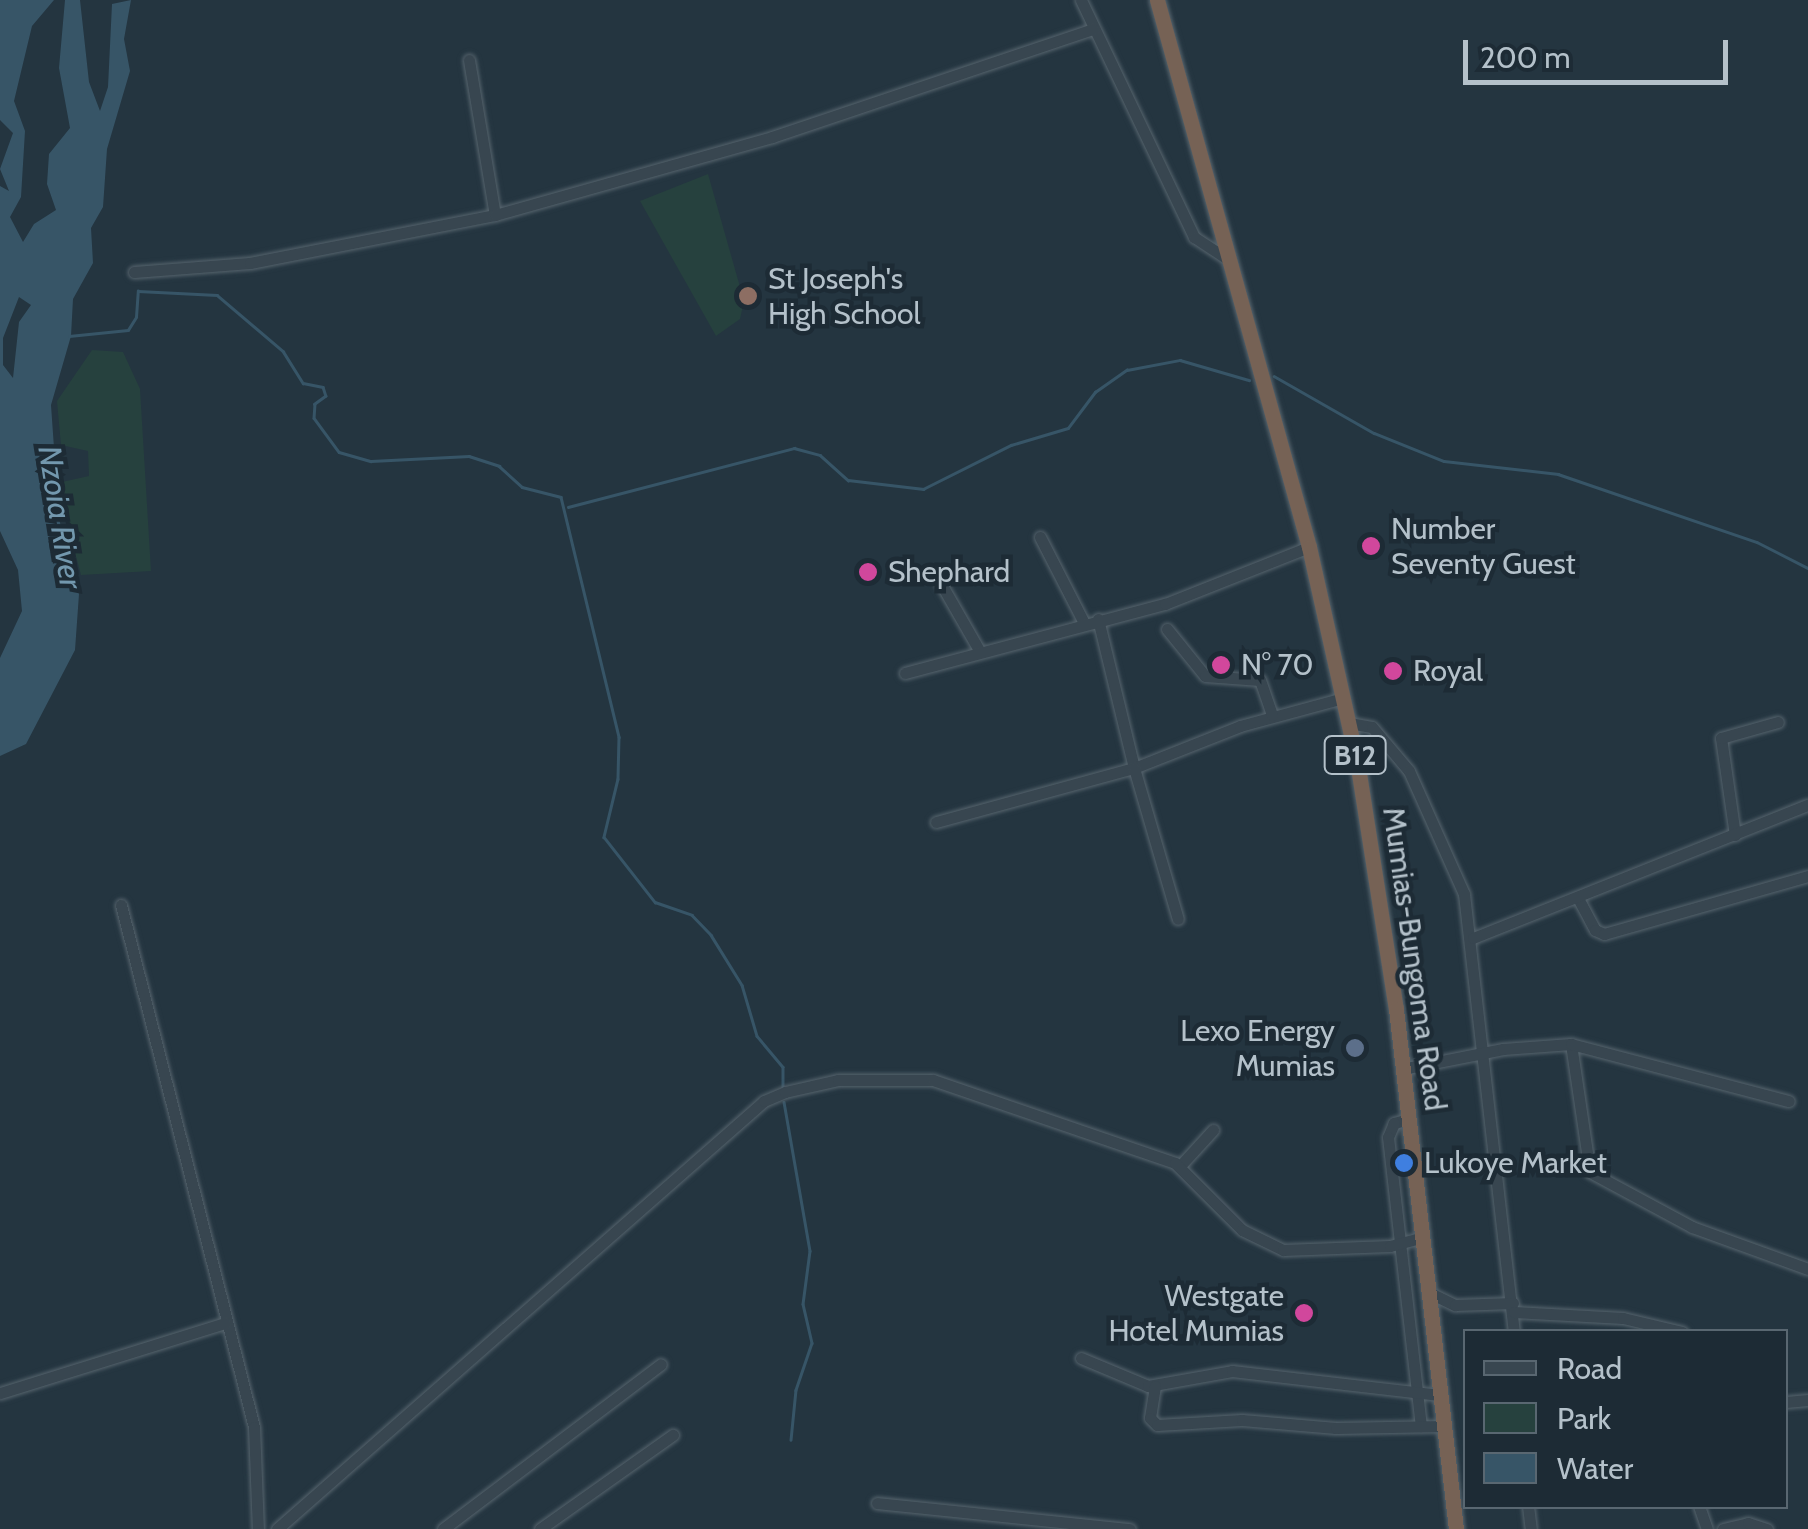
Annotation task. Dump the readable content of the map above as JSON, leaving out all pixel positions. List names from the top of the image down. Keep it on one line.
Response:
{"streets":{"highway":["B12","Mumias-Bungoma Road"]},"water":["Nzoia River"],"places":["St Joseph's High School","Number Seventy Guest","Shephard","N° 70","Royal","Lexo Energy Mumias","Lukoye Market","Westgate Hotel Mumias"],"legend":["Road","Park","Water"],"scale_bar":"200 m"}
